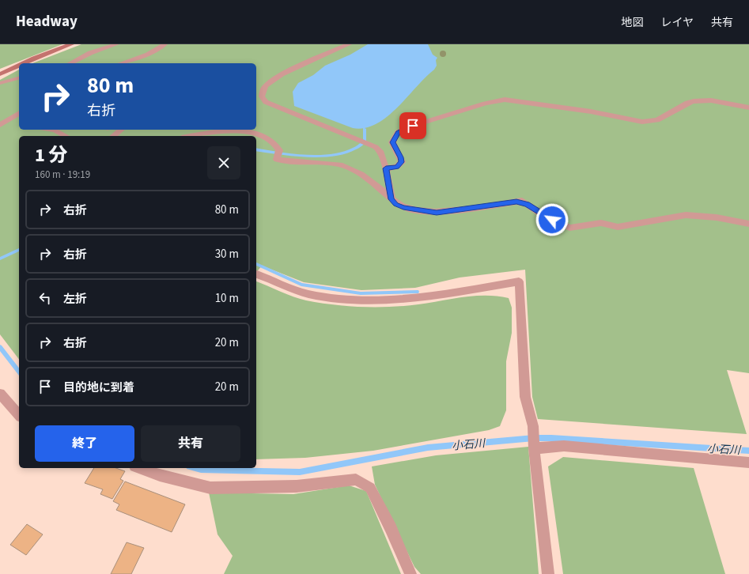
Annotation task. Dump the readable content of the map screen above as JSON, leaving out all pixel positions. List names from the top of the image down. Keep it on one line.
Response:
{"water":["小石川"],"page":{"header":"Headway","nav":["地図","レイヤ","共有"],"turn":["80 m","右折"],"heading":["1 分","160 m · 19:19"],"list":[{"name":"右折","value":"80 m"},{"name":"右折","value":"30 m"},{"name":"左折","value":"10 m"},{"name":"右折","value":"20 m"},{"name":"目的地に到着","value":"20 m"}],"buttons":["終了","共有"]}}
